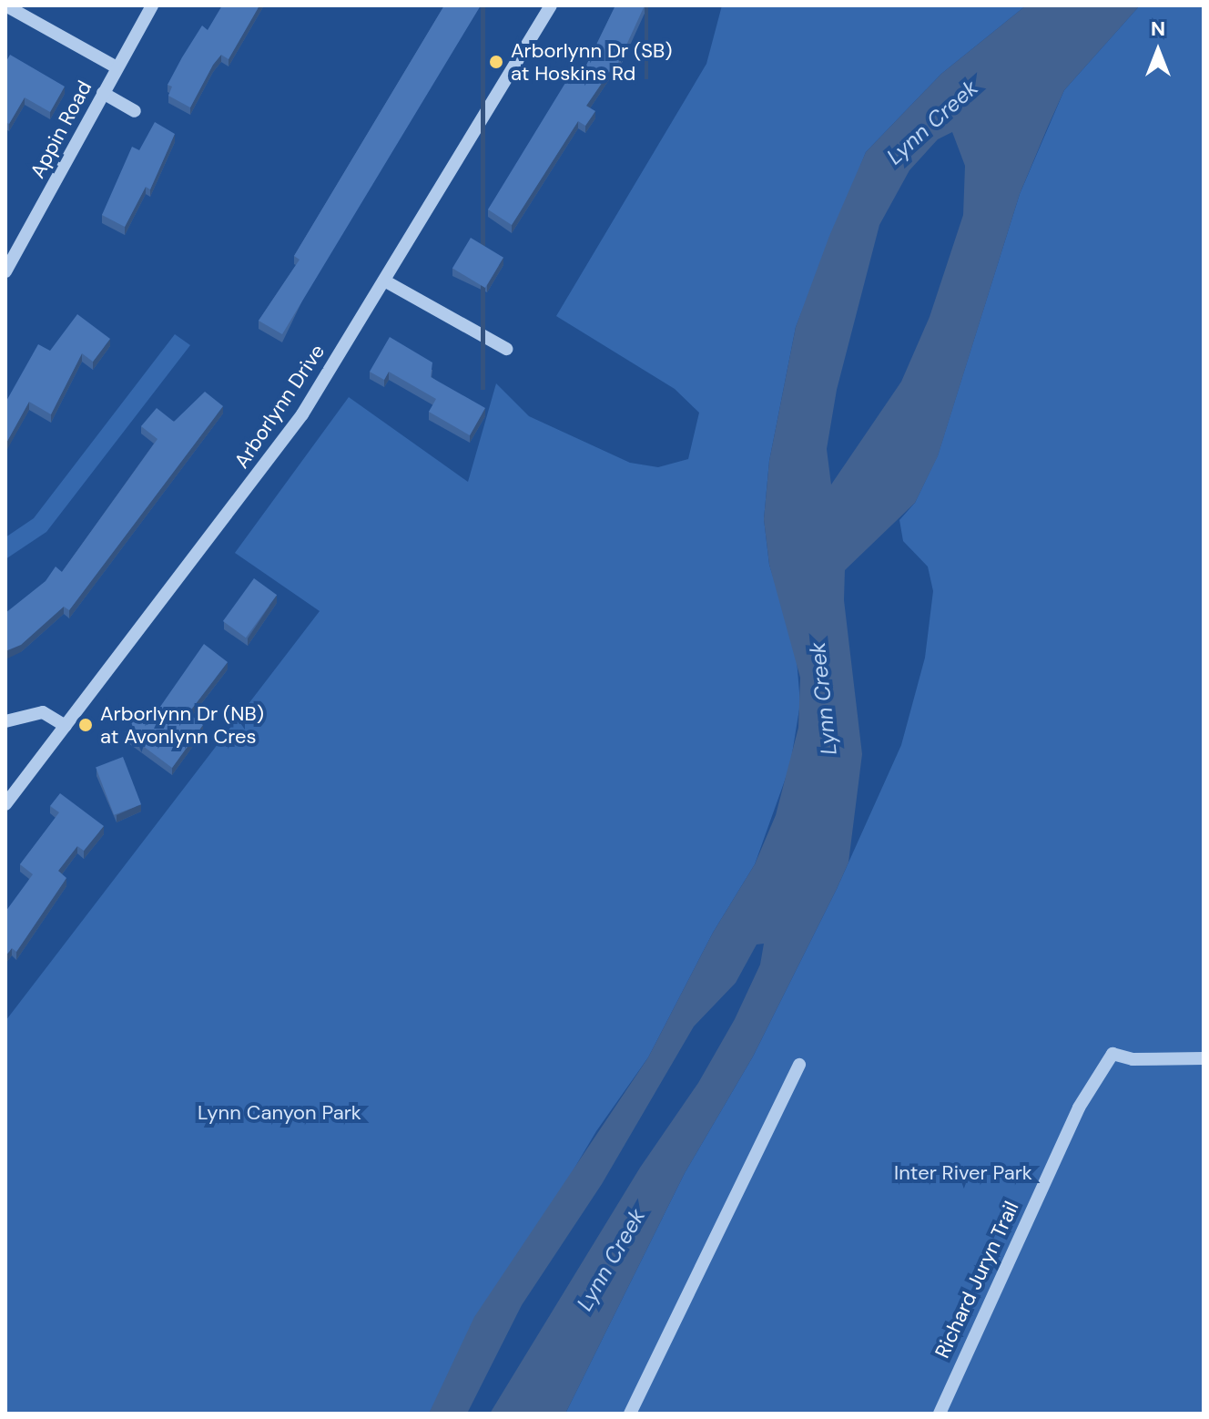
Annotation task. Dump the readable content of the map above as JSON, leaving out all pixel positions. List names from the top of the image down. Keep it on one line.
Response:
{"streets":{"street":["Appin Road","Arborlynn Drive","Richard Juryn Trail"]},"water":["Lynn Creek"],"parks":["Lynn Canyon Park","Inter River Park"],"places":["Arborlynn Dr (SB) at Hoskins Rd","Arborlynn Dr (NB) at Avonlynn Cres"],"north":"top"}
